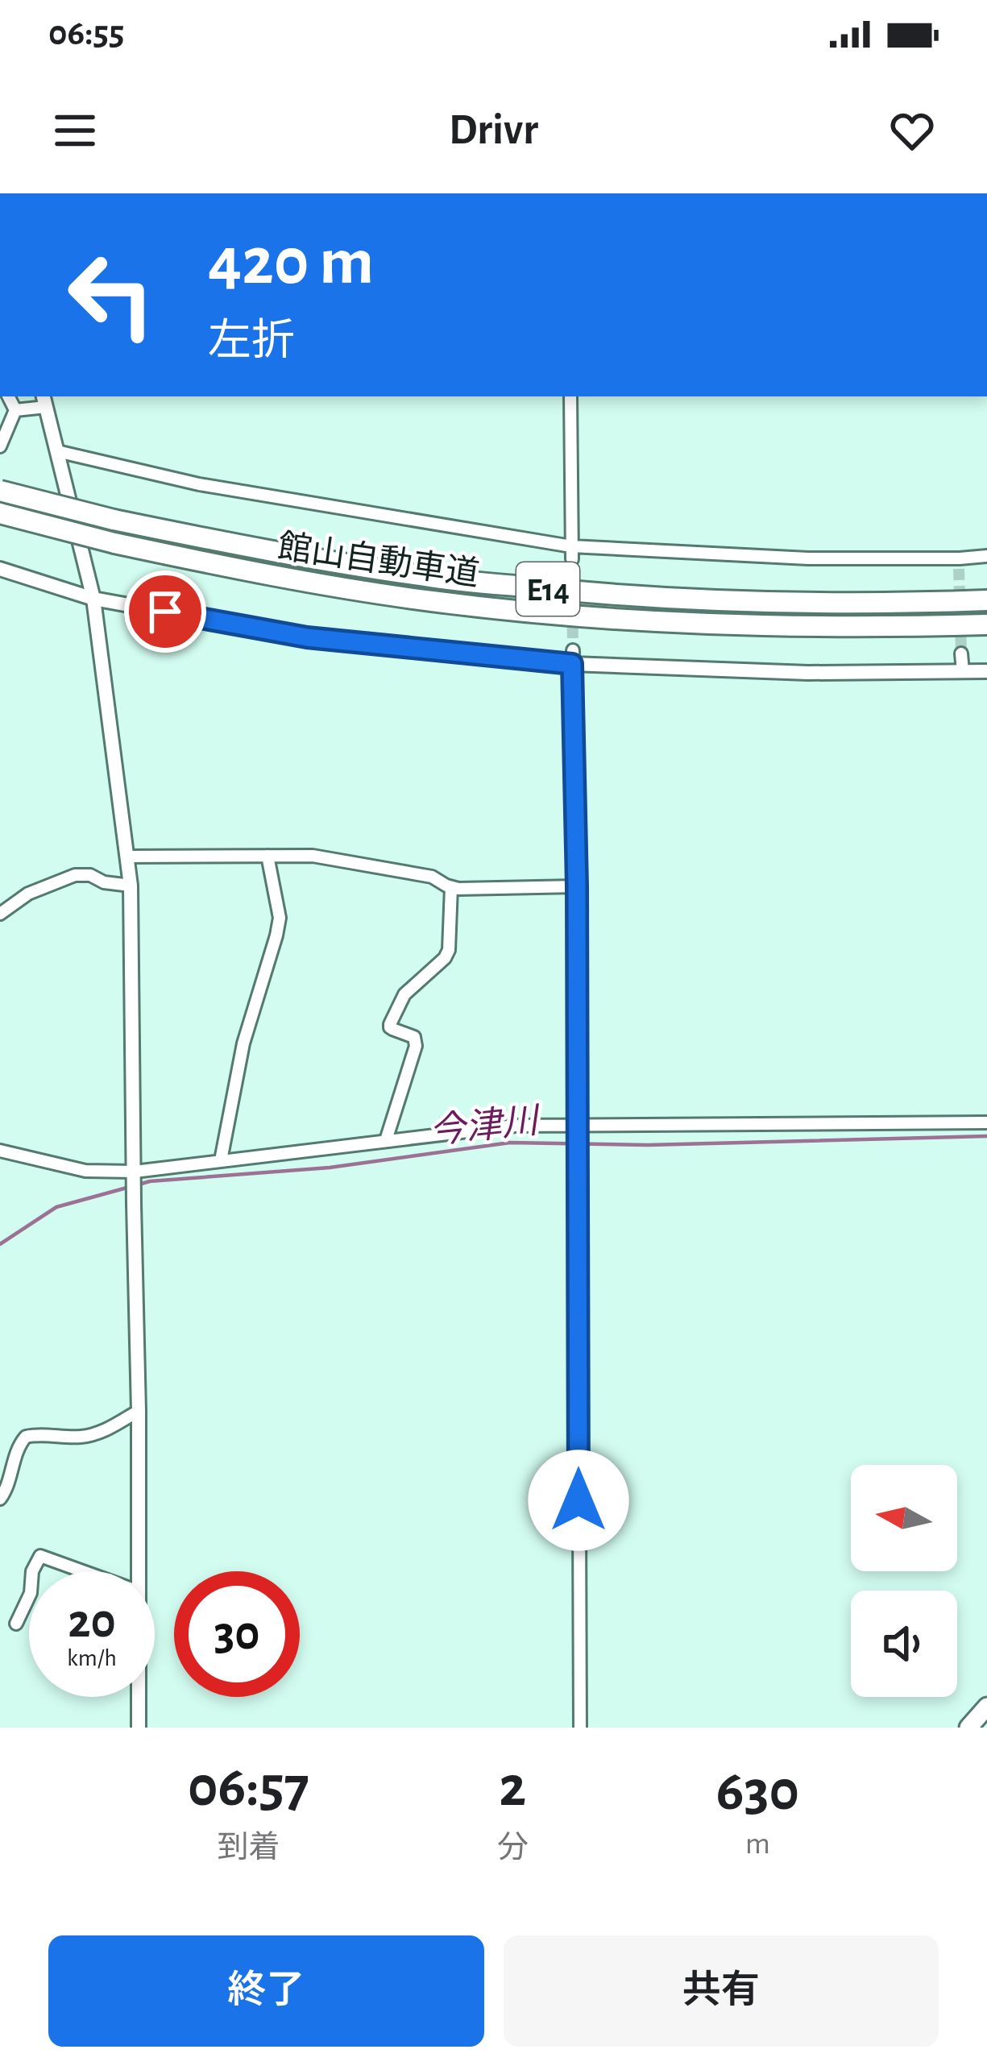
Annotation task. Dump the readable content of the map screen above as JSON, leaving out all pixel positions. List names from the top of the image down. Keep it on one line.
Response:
{"streets":{"highway":["館山自動車道","E14"]},"water":["今津川"],"north":"left","page":{"status":"06:55","header":"Drivr","turn":["420 m","左折"],"speed":"20 km/h","limit":"30","eta":["06:57","到着","2","分","630","m"],"buttons":["終了","共有"]}}
